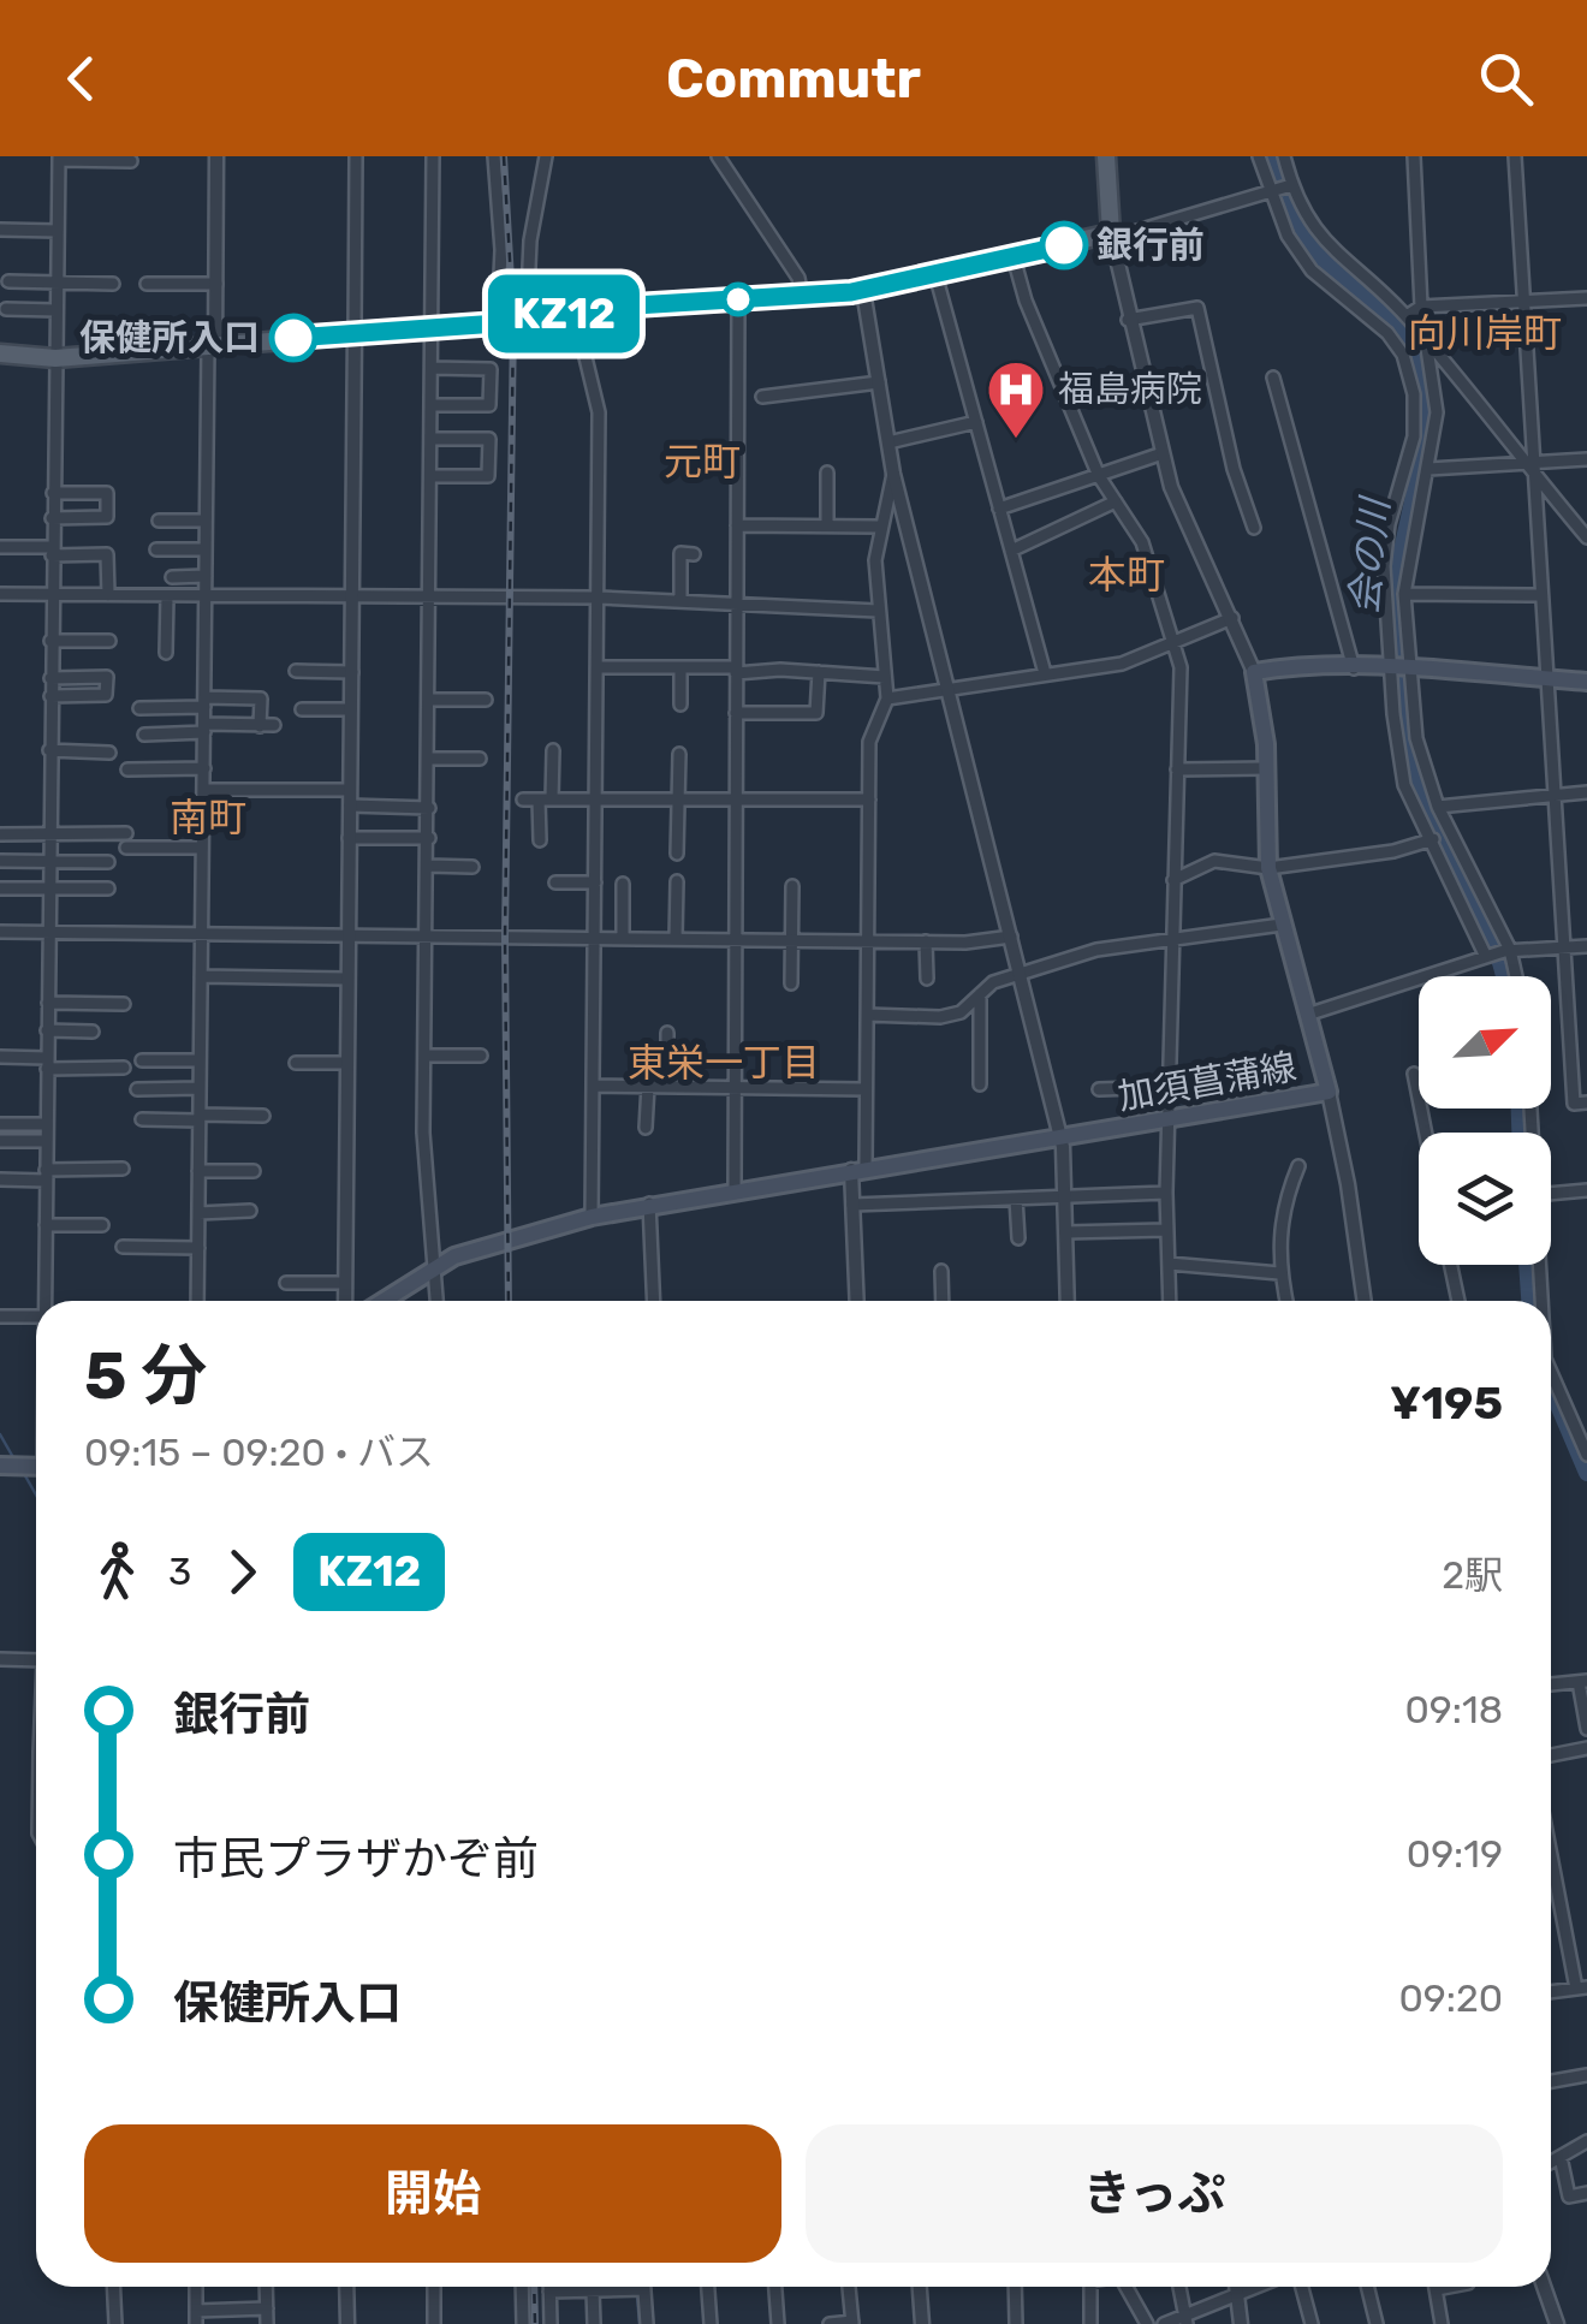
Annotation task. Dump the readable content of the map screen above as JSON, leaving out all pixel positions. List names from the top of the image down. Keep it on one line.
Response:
{"streets":{"main road":["加須菖蒲線"]},"districts":["向川岸町","元町","本町","南町","東栄一丁目"],"water":["会の川"],"places":{"other":["銀行前","保健所入口"],"hospital":["福島病院"]},"lines":["bus line KZ12"],"north":"top right","page":{"header":"Commutr","on_map":"KZ12","heading":["5 分","09:15 – 09:20 · バス","¥195"],"legs":["3","KZ12","2駅"],"list":[{"name":"銀行前","value":"09:18"},{"name":"市民プラザかぞ前","value":"09:19"},{"name":"保健所入口","value":"09:20"}],"buttons":["開始","きっぷ"]}}
